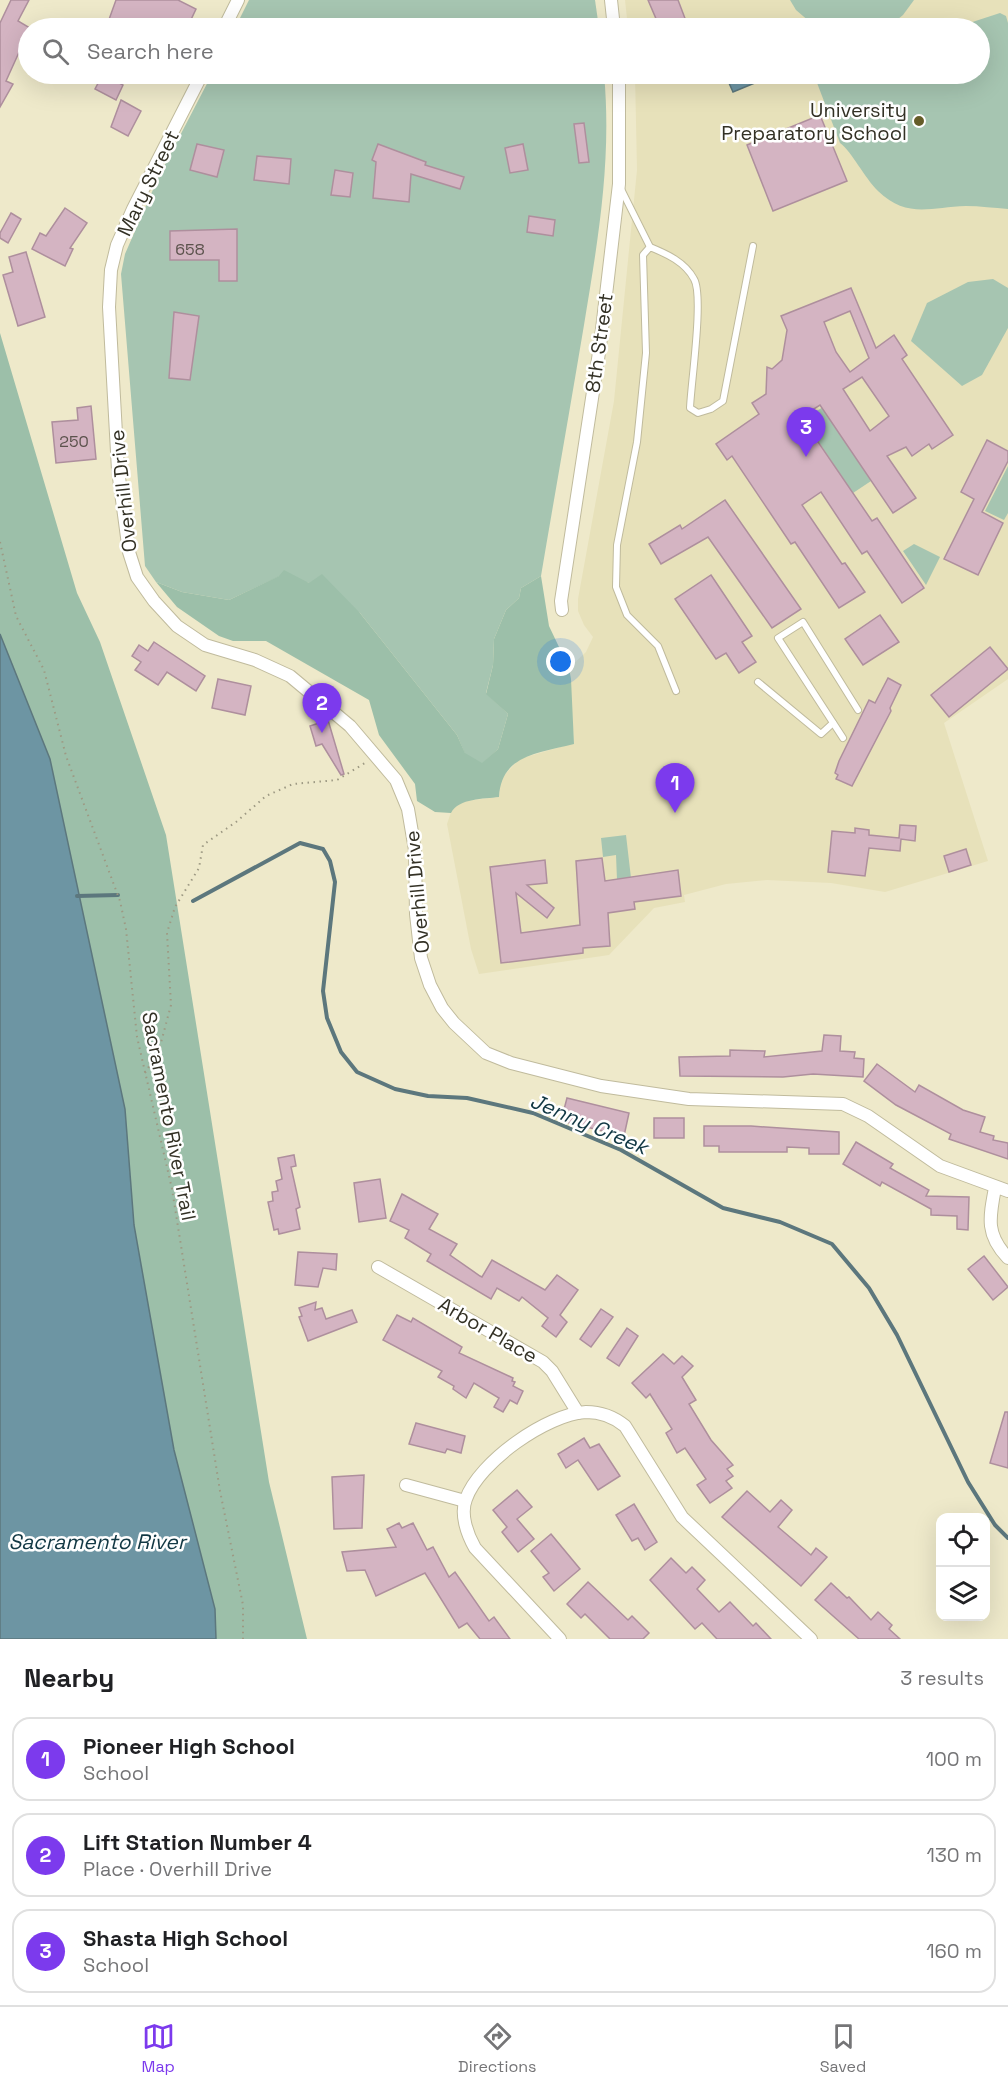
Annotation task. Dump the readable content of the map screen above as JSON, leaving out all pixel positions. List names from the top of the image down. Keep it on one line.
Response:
{"streets":{"street":["Mary Street","8th Street","Overhill Drive","Arbor Place"],"path":["Sacramento River Trail"]},"crossings":[["Mary Street","Overhill Drive"]],"water":["Jenny Creek","Sacramento River"],"places":["University Preparatory School"],"house_numbers":["658","250"],"page":{"search":"Search here","pins":["3","2","1"],"heading":["Nearby","3 results"],"list":[{"mark":"1","name":"Pioneer High School","note":"School","value":"100 m"},{"mark":"2","name":"Lift Station Number 4","note":"Place · Overhill Drive","value":"130 m"},{"mark":"3","name":"Shasta High School","note":"School","value":"160 m"}],"nav":["Map","Directions","Saved"]}}
